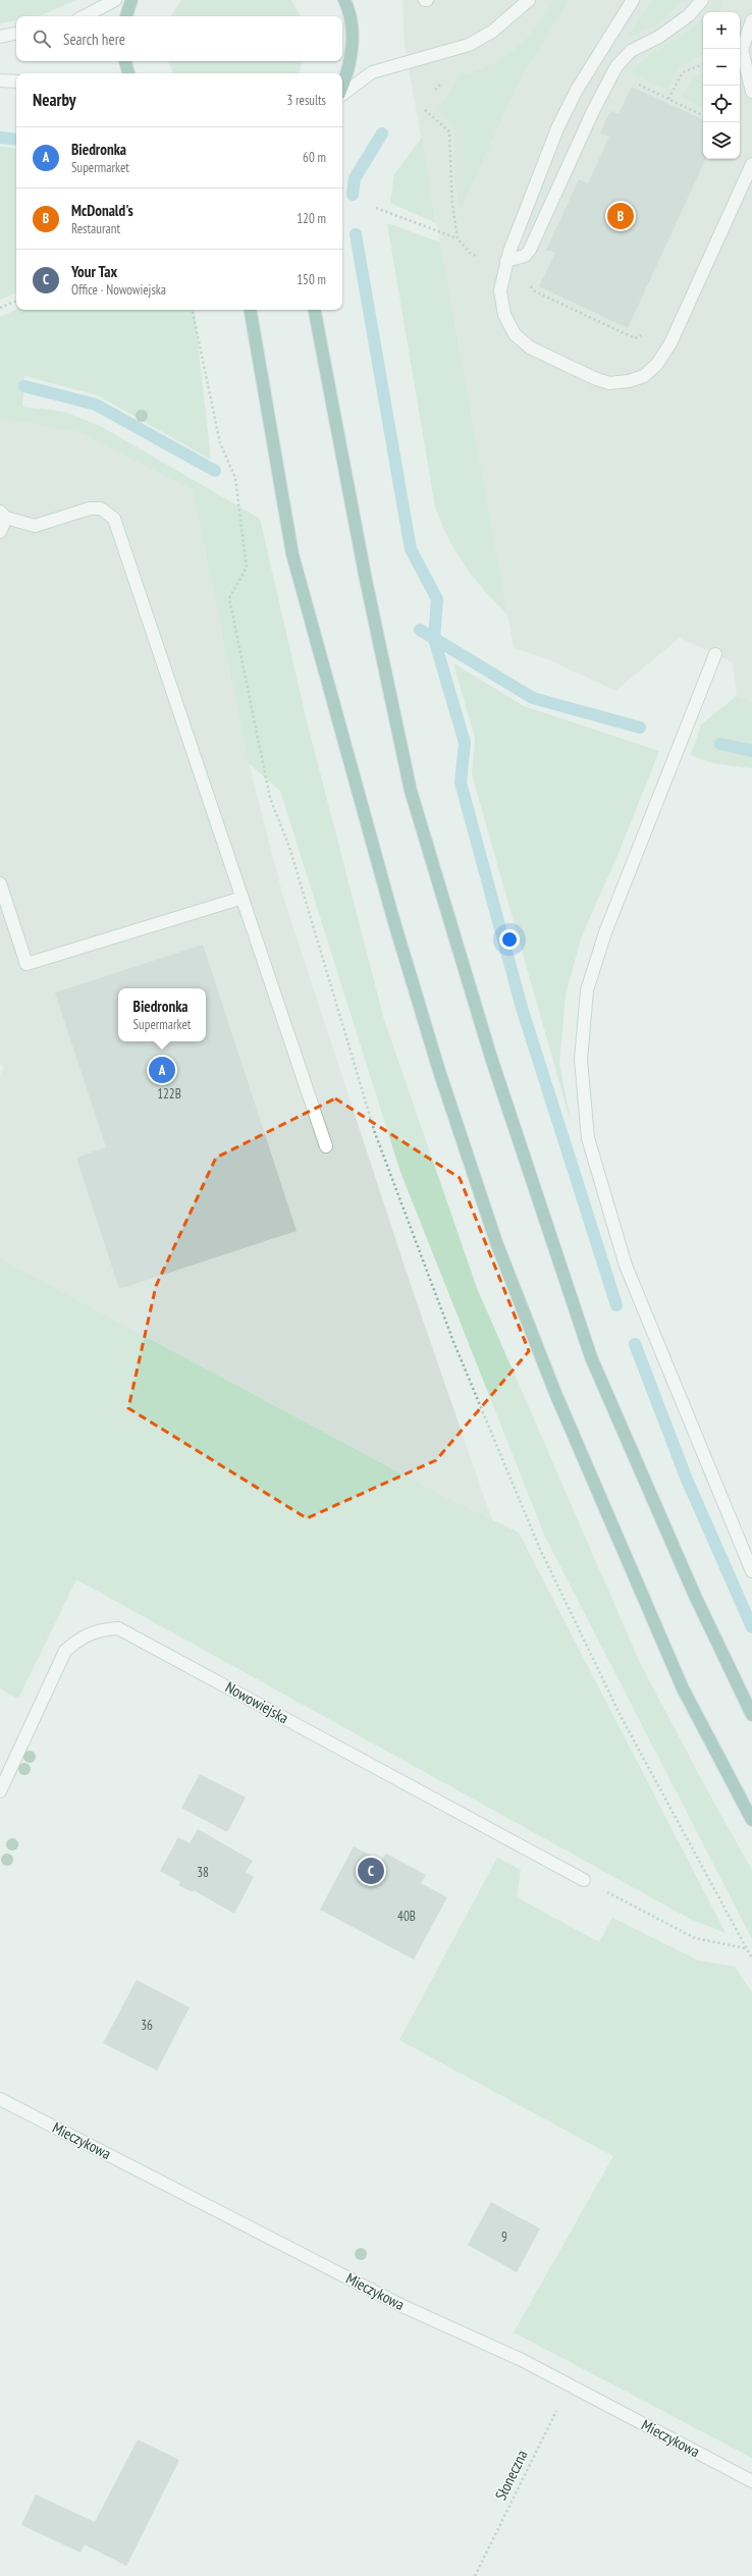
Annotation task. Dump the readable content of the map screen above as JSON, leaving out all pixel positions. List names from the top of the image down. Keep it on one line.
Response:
{"streets":{"street":["Nowowiejska","Mieczykowa"],"path":["Słoneczna"]},"crossings":[["Mieczykowa","Słoneczna"]],"house_numbers":["122B","38","40B","36","9"],"page":{"map_buttons":["+","−"],"search":"Search here","heading":["Nearby","3 results"],"list":[{"mark":"A","name":"Biedronka","note":"Supermarket","value":"60 m"},{"mark":"B","name":"McDonald's","note":"Restaurant","value":"120 m"},{"mark":"C","name":"Your Tax","note":"Office · Nowowiejska","value":"150 m"}],"pins":["B","A","C"],"popup":["Biedronka","Supermarket"]}}
